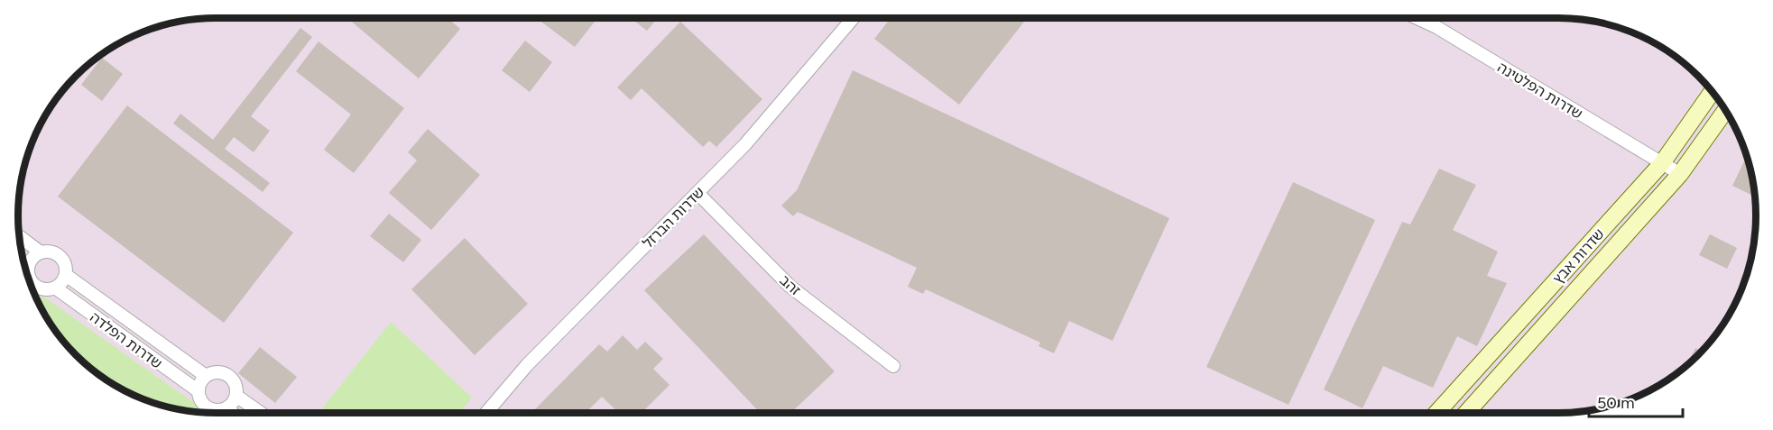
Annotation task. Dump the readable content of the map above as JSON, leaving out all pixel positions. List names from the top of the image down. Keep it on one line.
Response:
{"streets":{"street":["שדרות הפלטינה","שדרות הברזל","שדרות אבץ","זהב","שדרות הפלדה"]},"crossings":[["שדרות הפלטינה","שדרות אבץ"],["שדרות הברזל","זהב"]],"scale_bar":"50 m"}
